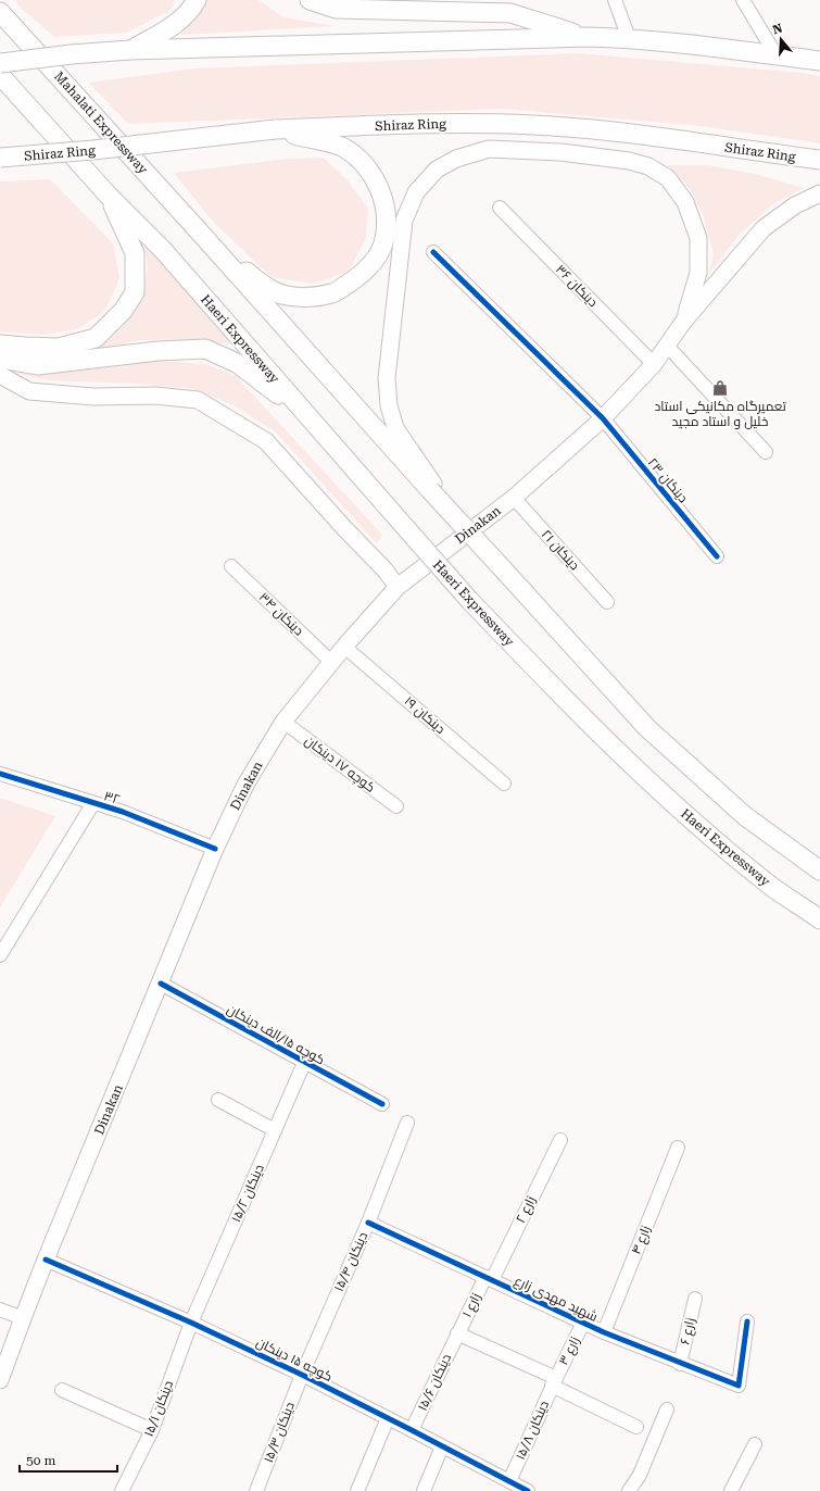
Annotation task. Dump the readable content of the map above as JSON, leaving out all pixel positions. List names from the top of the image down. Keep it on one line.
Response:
{"streets":{"highway":["Mahalati Expressway","Shiraz Ring","Haeri Expressway"],"main road":["Dinakan"],"street":["۳۶ دینکان","۲۳ دینکان","۲۱ دینکان","۳۴ دینکان","۱۹ دینکان","کوچه ۱۷ دینکان","۳۲","کوچه ۱۵/الف دینکان","۱۵/۲ دینکان","۲ زارع","۴ زارع","۱۵/۴ دینکان","شهید مهدی زارع","۱ زارع","۶ زارع","۳ زارع","کوچه ۱۵ دینکان","۱۵/۶ دینکان","۱۵/۱ دینکان","۱۵/۸ دینکان","۱۵/۳ دینکان"]},"crossings":[["۳۶ دینکان","Dinakan"],["۲۳ دینکان","Dinakan"],["Dinakan","۲۱ دینکان"],["Dinakan","۳۴ دینکان"],["Dinakan","۱۹ دینکان"],["Dinakan","کوچه ۱۷ دینکان"],["Dinakan","۳۲"],["Dinakan","کوچه ۱۵/الف دینکان"],["Dinakan","کوچه ۱۵ دینکان"],["کوچه ۱۵/الف دینکان","۱۵/۲ دینکان"],["۱۵/۲ دینکان","کوچه ۱۵ دینکان"],["۱۵/۲ دینکان","۱۵/۱ دینکان"],["۲ زارع","شهید مهدی زارع"],["۲ زارع","۱ زارع"],["۴ زارع","شهید مهدی زارع"],["۱۵/۴ دینکان","شهید مهدی زارع"],["۱۵/۴ دینکان","کوچه ۱۵ دینکان"],["۱۵/۴ دینکان","۱۵/۳ دینکان"],["شهید مهدی زارع","۱ زارع"],["شهید مهدی زارع","۶ زارع"],["شهید مهدی زارع","۳ زارع"],["۱ زارع","۱۵/۶ دینکان"],["۳ زارع","۱۵/۸ دینکان"],["کوچه ۱۵ دینکان","۱۵/۶ دینکان"],["کوچه ۱۵ دینکان","۱۵/۱ دینکان"],["کوچه ۱۵ دینکان","۱۵/۸ دینکان"],["کوچه ۱۵ دینکان","۱۵/۳ دینکان"]],"places":{"shop":["تعمیرگاه مکانیکی استاد خلیل و استاد مجید"]},"scale_bar":"50 m","north":"top"}
